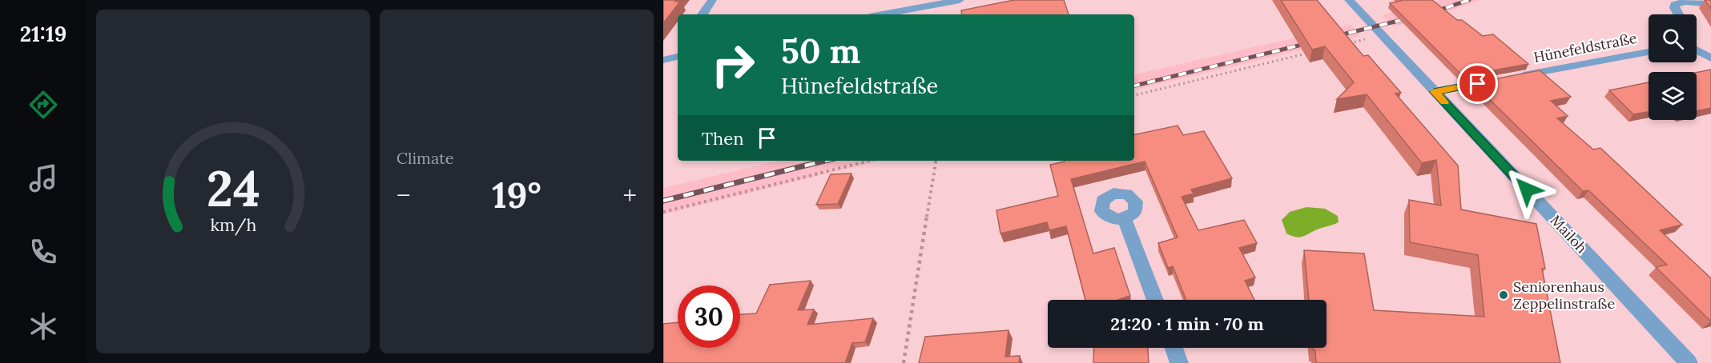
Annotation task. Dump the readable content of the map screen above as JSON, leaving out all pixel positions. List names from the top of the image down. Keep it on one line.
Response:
{"streets":{"street":["Hünefeldstraße","Mailoh"]},"places":["Seniorenhaus Zeppelinstraße"],"page":{"tabs":"21:19","tile":"Climate","turn":["50 m","Hünefeldstraße"],"then":"Then","heat":["−","19°","+"],"limit":"30","trip":"21:20 · 1 min · 70 m","gauge":["24","km/h"]}}
